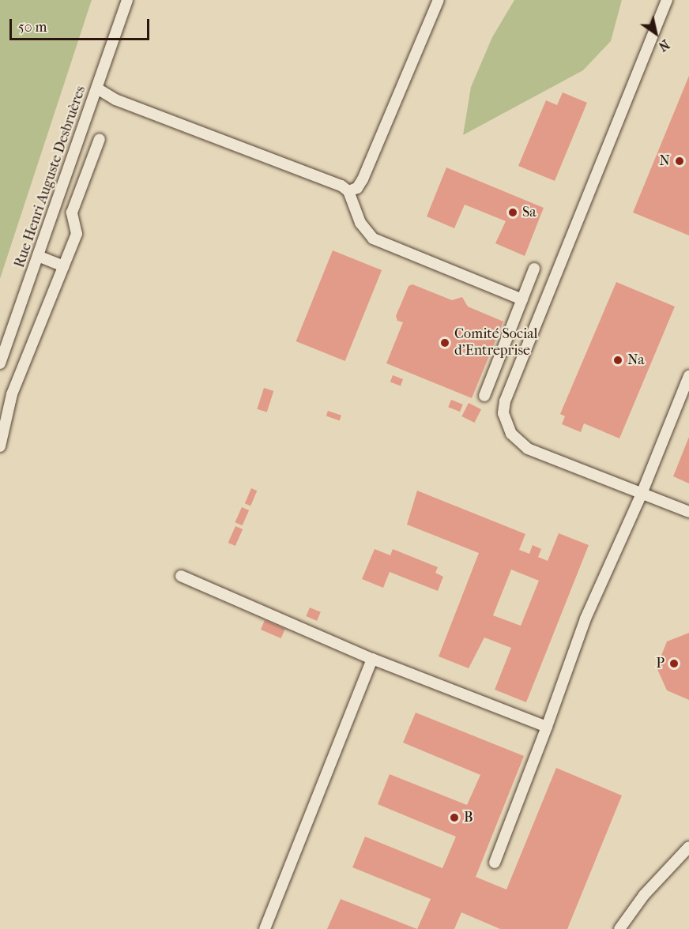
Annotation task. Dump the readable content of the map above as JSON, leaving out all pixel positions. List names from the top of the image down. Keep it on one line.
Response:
{"streets":{"lane":["Rue Henri Auguste Desbruères"]},"places":["N","Sa","Comité Social d'Entreprise","Na","P","B"],"scale_bar":"50 m","north":"bottom right"}
